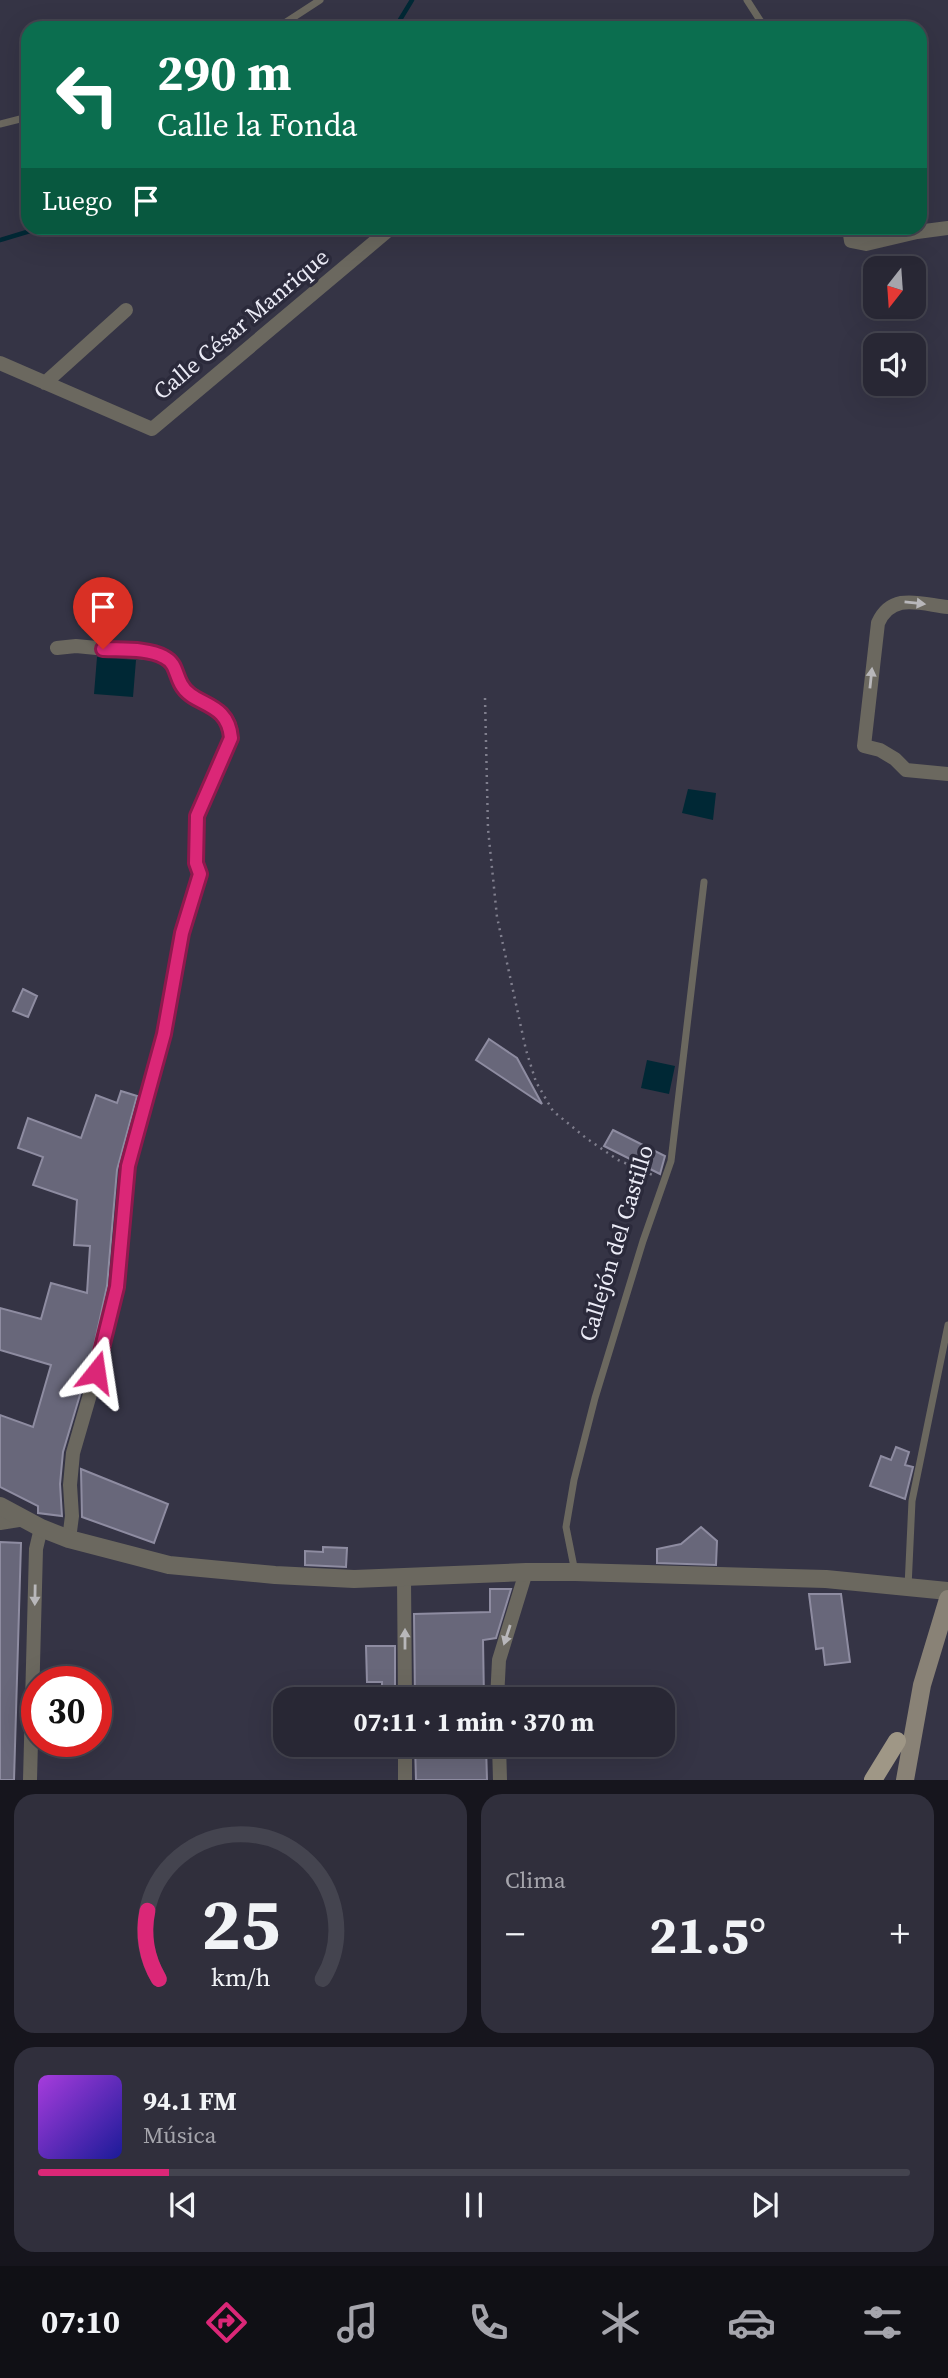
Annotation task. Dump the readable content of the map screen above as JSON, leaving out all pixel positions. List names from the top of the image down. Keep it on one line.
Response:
{"streets":{"street":["Calle César Manrique"],"lane":["Callejón del Castillo"]},"north":"bottom","page":{"turn":["290 m","Calle la Fonda"],"then":"Luego","limit":"30","trip":"07:11 · 1 min · 370 m","tile":"Clima","heat":["−","21.5°","+"],"song":["94.1 FM","Música"],"tabs":"07:10","gauge":["25","km/h"]}}
